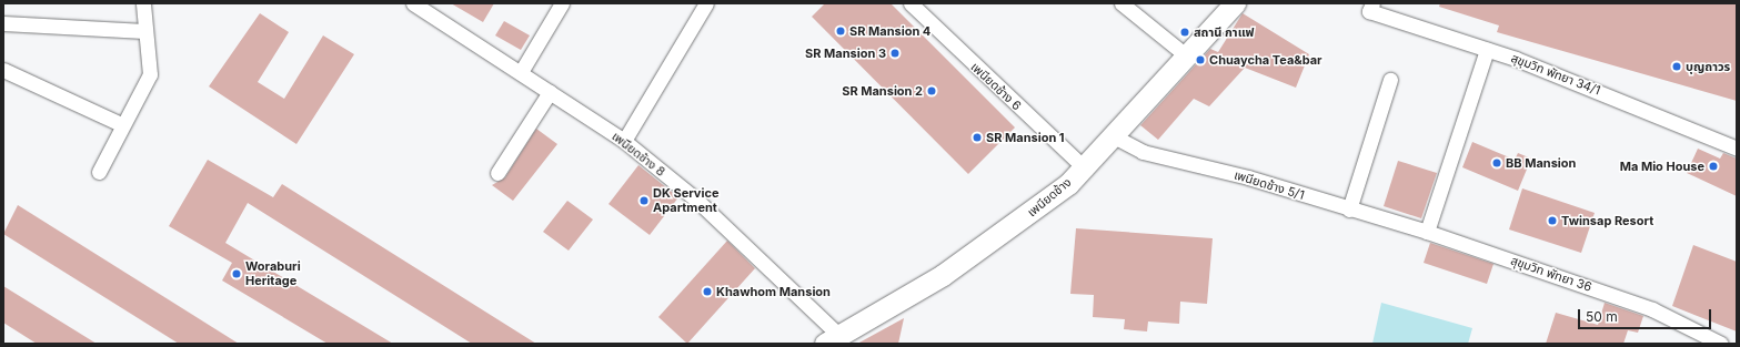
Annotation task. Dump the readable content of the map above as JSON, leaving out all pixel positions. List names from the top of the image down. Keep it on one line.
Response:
{"streets":{"street":["สุขุมวิท พัทยา 34/1","เพนียดช้าง 6","เพนียดช้าง 8","เพนียดช้าง 5/1","เพนียดช้าง","สุขุมวิท พัทยา 36"]},"crossings":[["เพนียดช้าง 6","เพนียดช้าง"],["เพนียดช้าง 8","เพนียดช้าง"],["เพนียดช้าง 5/1","เพนียดช้าง"],["เพนียดช้าง 5/1","สุขุมวิท พัทยา 36"]],"places":["SR Mansion 4","สถานี กาแฟ","SR Mansion 3","Chuaycha Tea&bar","บุญถาวร","SR Mansion 2","SR Mansion 1","BB Mansion","Ma Mio House","DK Service Apartment","Twinsap Resort","Woraburi Heritage","Khawhom Mansion"],"scale_bar":"50 m"}
